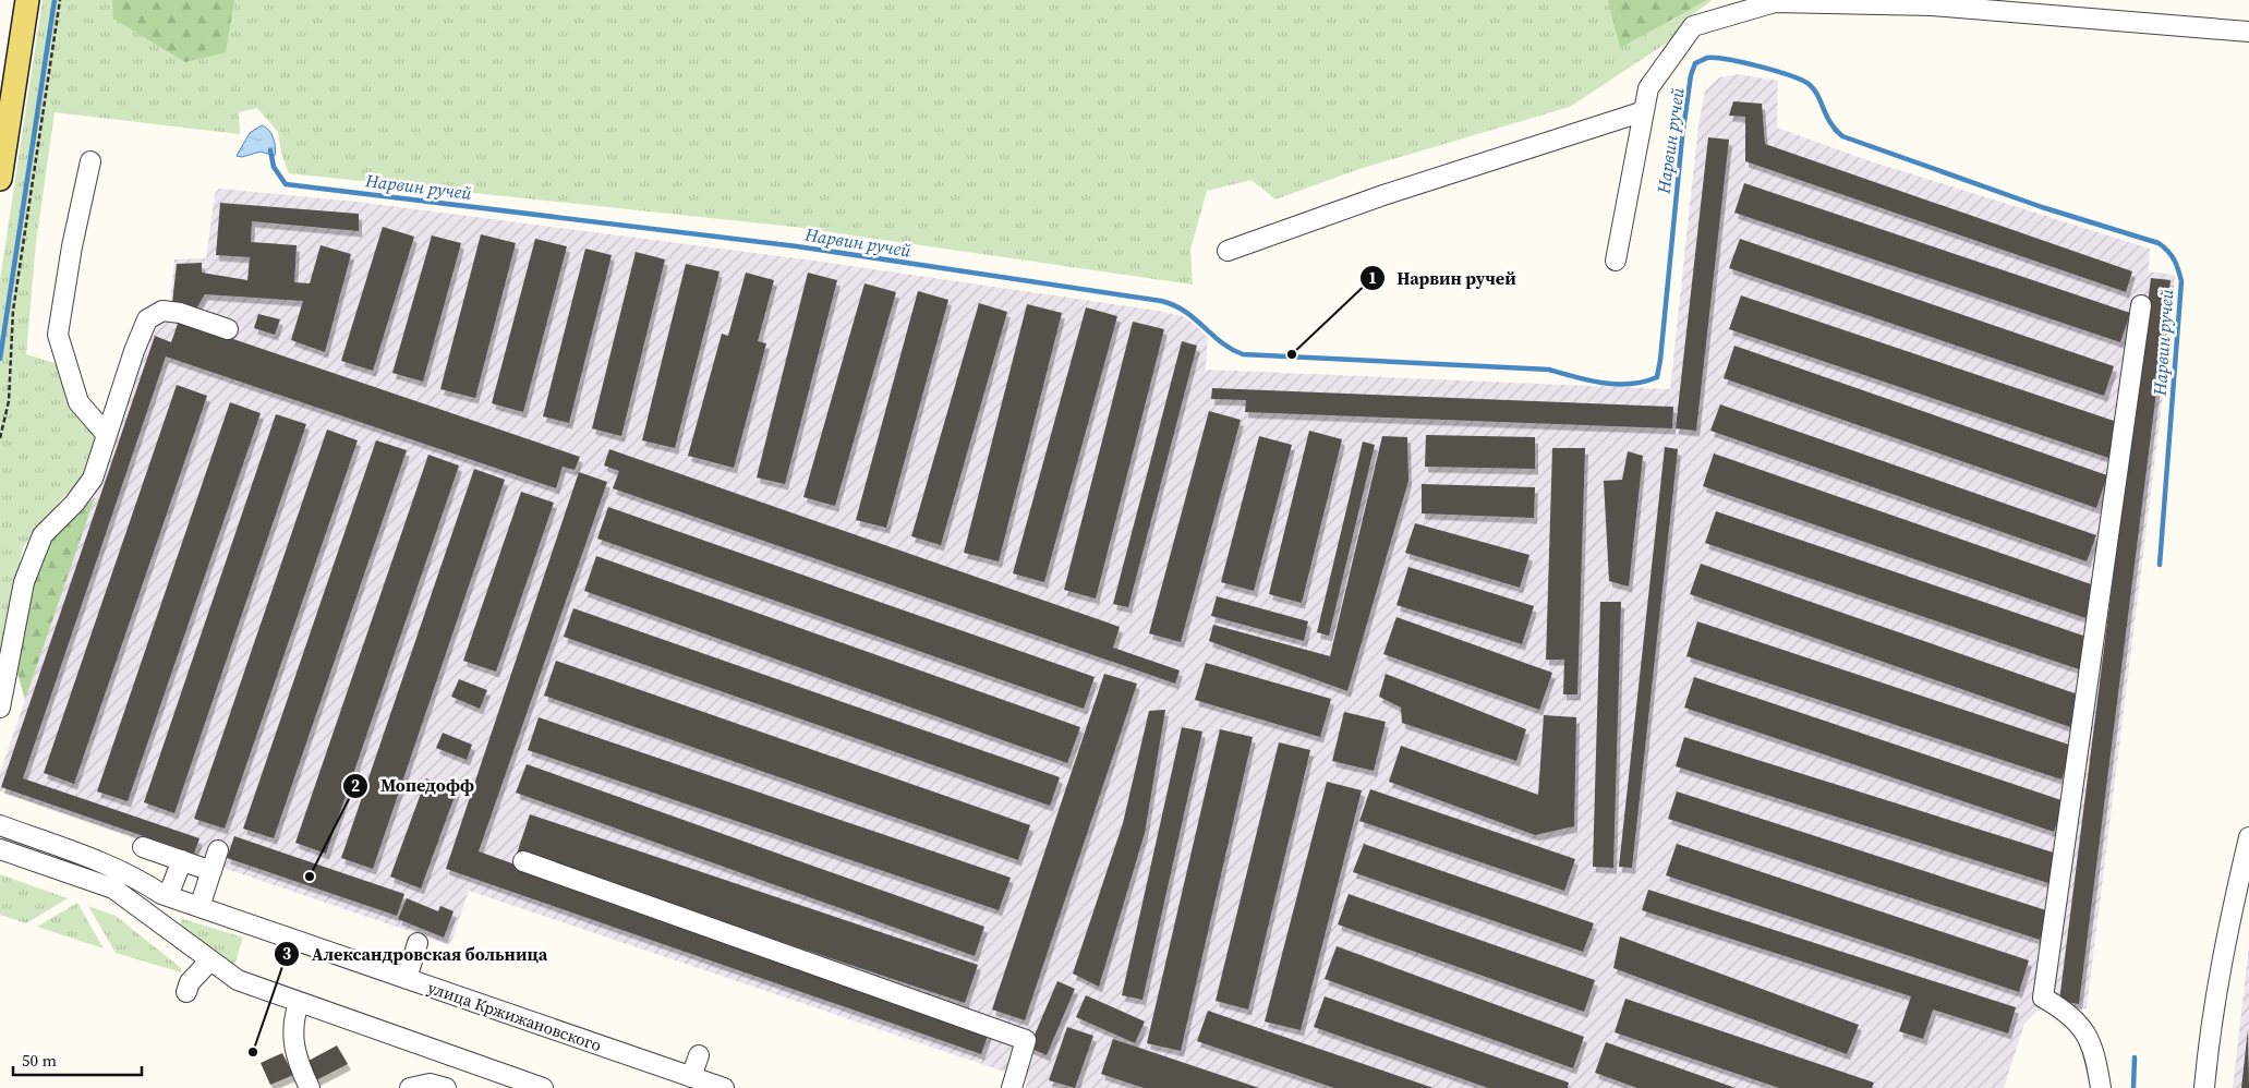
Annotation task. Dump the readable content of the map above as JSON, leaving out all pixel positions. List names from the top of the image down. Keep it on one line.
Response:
{"streets":{"street":["улица Кржижановского"]},"water":["Нарвин ручей"],"places":["Нарвин ручей","Мопедофф","Александровская больница"],"scale_bar":"50 m"}
